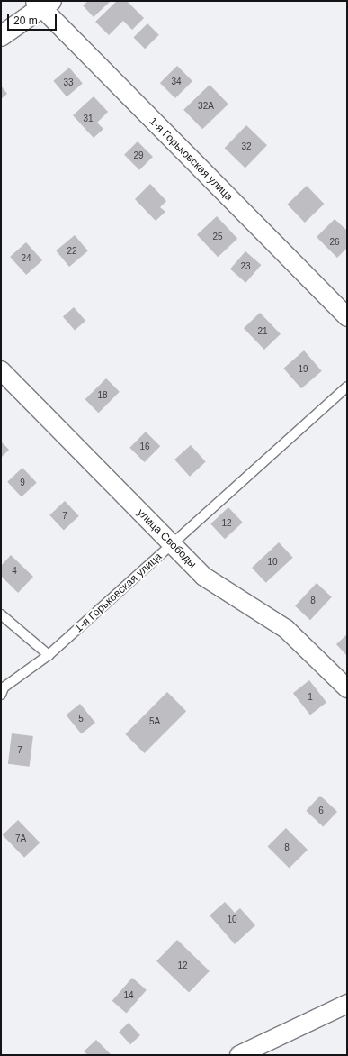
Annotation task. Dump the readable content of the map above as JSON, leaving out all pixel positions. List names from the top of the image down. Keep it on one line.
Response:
{"streets":{"street":["1-я Горьковская улица","улица Свободы"]},"crossings":[["1-я Горьковская улица","улица Свободы"]],"house_numbers":["34","33","32А","31","32","29","25","26","22","24","23","21","19","18","16","9","7","12","10","4","8","1","5","5А","7","6","7А","8","10","12","14"],"scale_bar":"20 m"}
